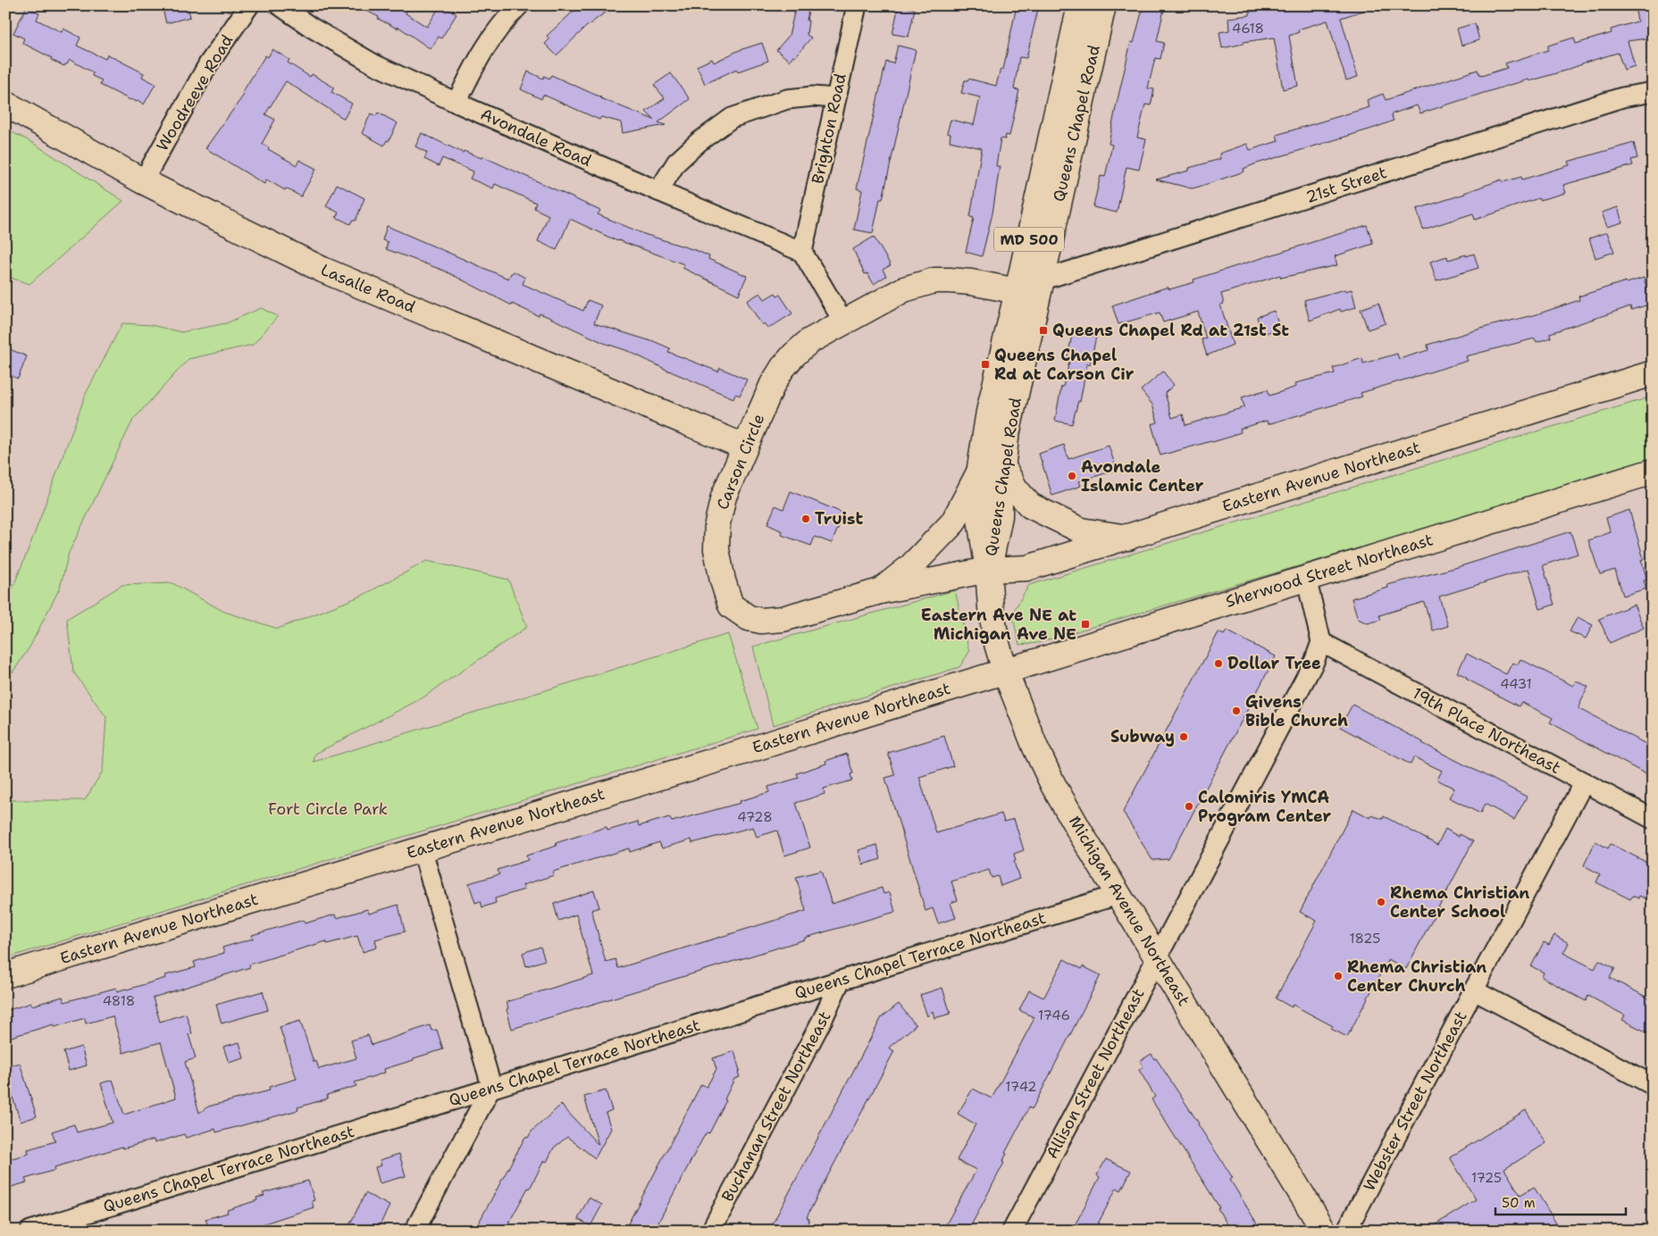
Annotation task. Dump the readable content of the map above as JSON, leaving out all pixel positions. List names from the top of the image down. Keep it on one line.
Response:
{"streets":{"street":["Woodreeve Road","Queens Chapel Road","Brighton Road","Avondale Road","21st Street","MD 500","Lasalle Road","Carson Circle","Eastern Avenue Northeast","Sherwood Street Northeast","19th Place Northeast","Michigan Avenue Northeast","Queens Chapel Terrace Northeast","Allison Street Northeast","Webster Street Northeast","Buchanan Street Northeast"]},"crossings":[["Woodreeve Road","Lasalle Road"],["Queens Chapel Road","21st Street"],["Queens Chapel Road","Carson Circle"],["Queens Chapel Road","Eastern Avenue Northeast"],["Queens Chapel Road","Michigan Avenue Northeast"],["Brighton Road","Avondale Road"],["Lasalle Road","Carson Circle"],["Carson Circle","Eastern Avenue Northeast"],["Carson Circle","Michigan Avenue Northeast"],["Eastern Avenue Northeast","Sherwood Street Northeast"],["Eastern Avenue Northeast","Michigan Avenue Northeast"],["Sherwood Street Northeast","Michigan Avenue Northeast"],["19th Place Northeast","Allison Street Northeast"],["19th Place Northeast","Webster Street Northeast"],["Michigan Avenue Northeast","Queens Chapel Terrace Northeast"],["Michigan Avenue Northeast","Allison Street Northeast"],["Queens Chapel Terrace Northeast","Buchanan Street Northeast"]],"parks":["Fort Circle Park"],"places":{"transit":["Queens Chapel Rd at 21st St","Queens Chapel Rd at Carson Cir","Eastern Ave NE at Michigan Ave NE"],"other":["Avondale Islamic Center","Truist","Dollar Tree","Givens Bible Church","Subway","Calomiris YMCA Program Center","Rhema Christian Center School","Rhema Christian Center Church"]},"house_numbers":["4618","4431","4728","1825","4818","1746","1742","1725"],"scale_bar":"50 m"}
